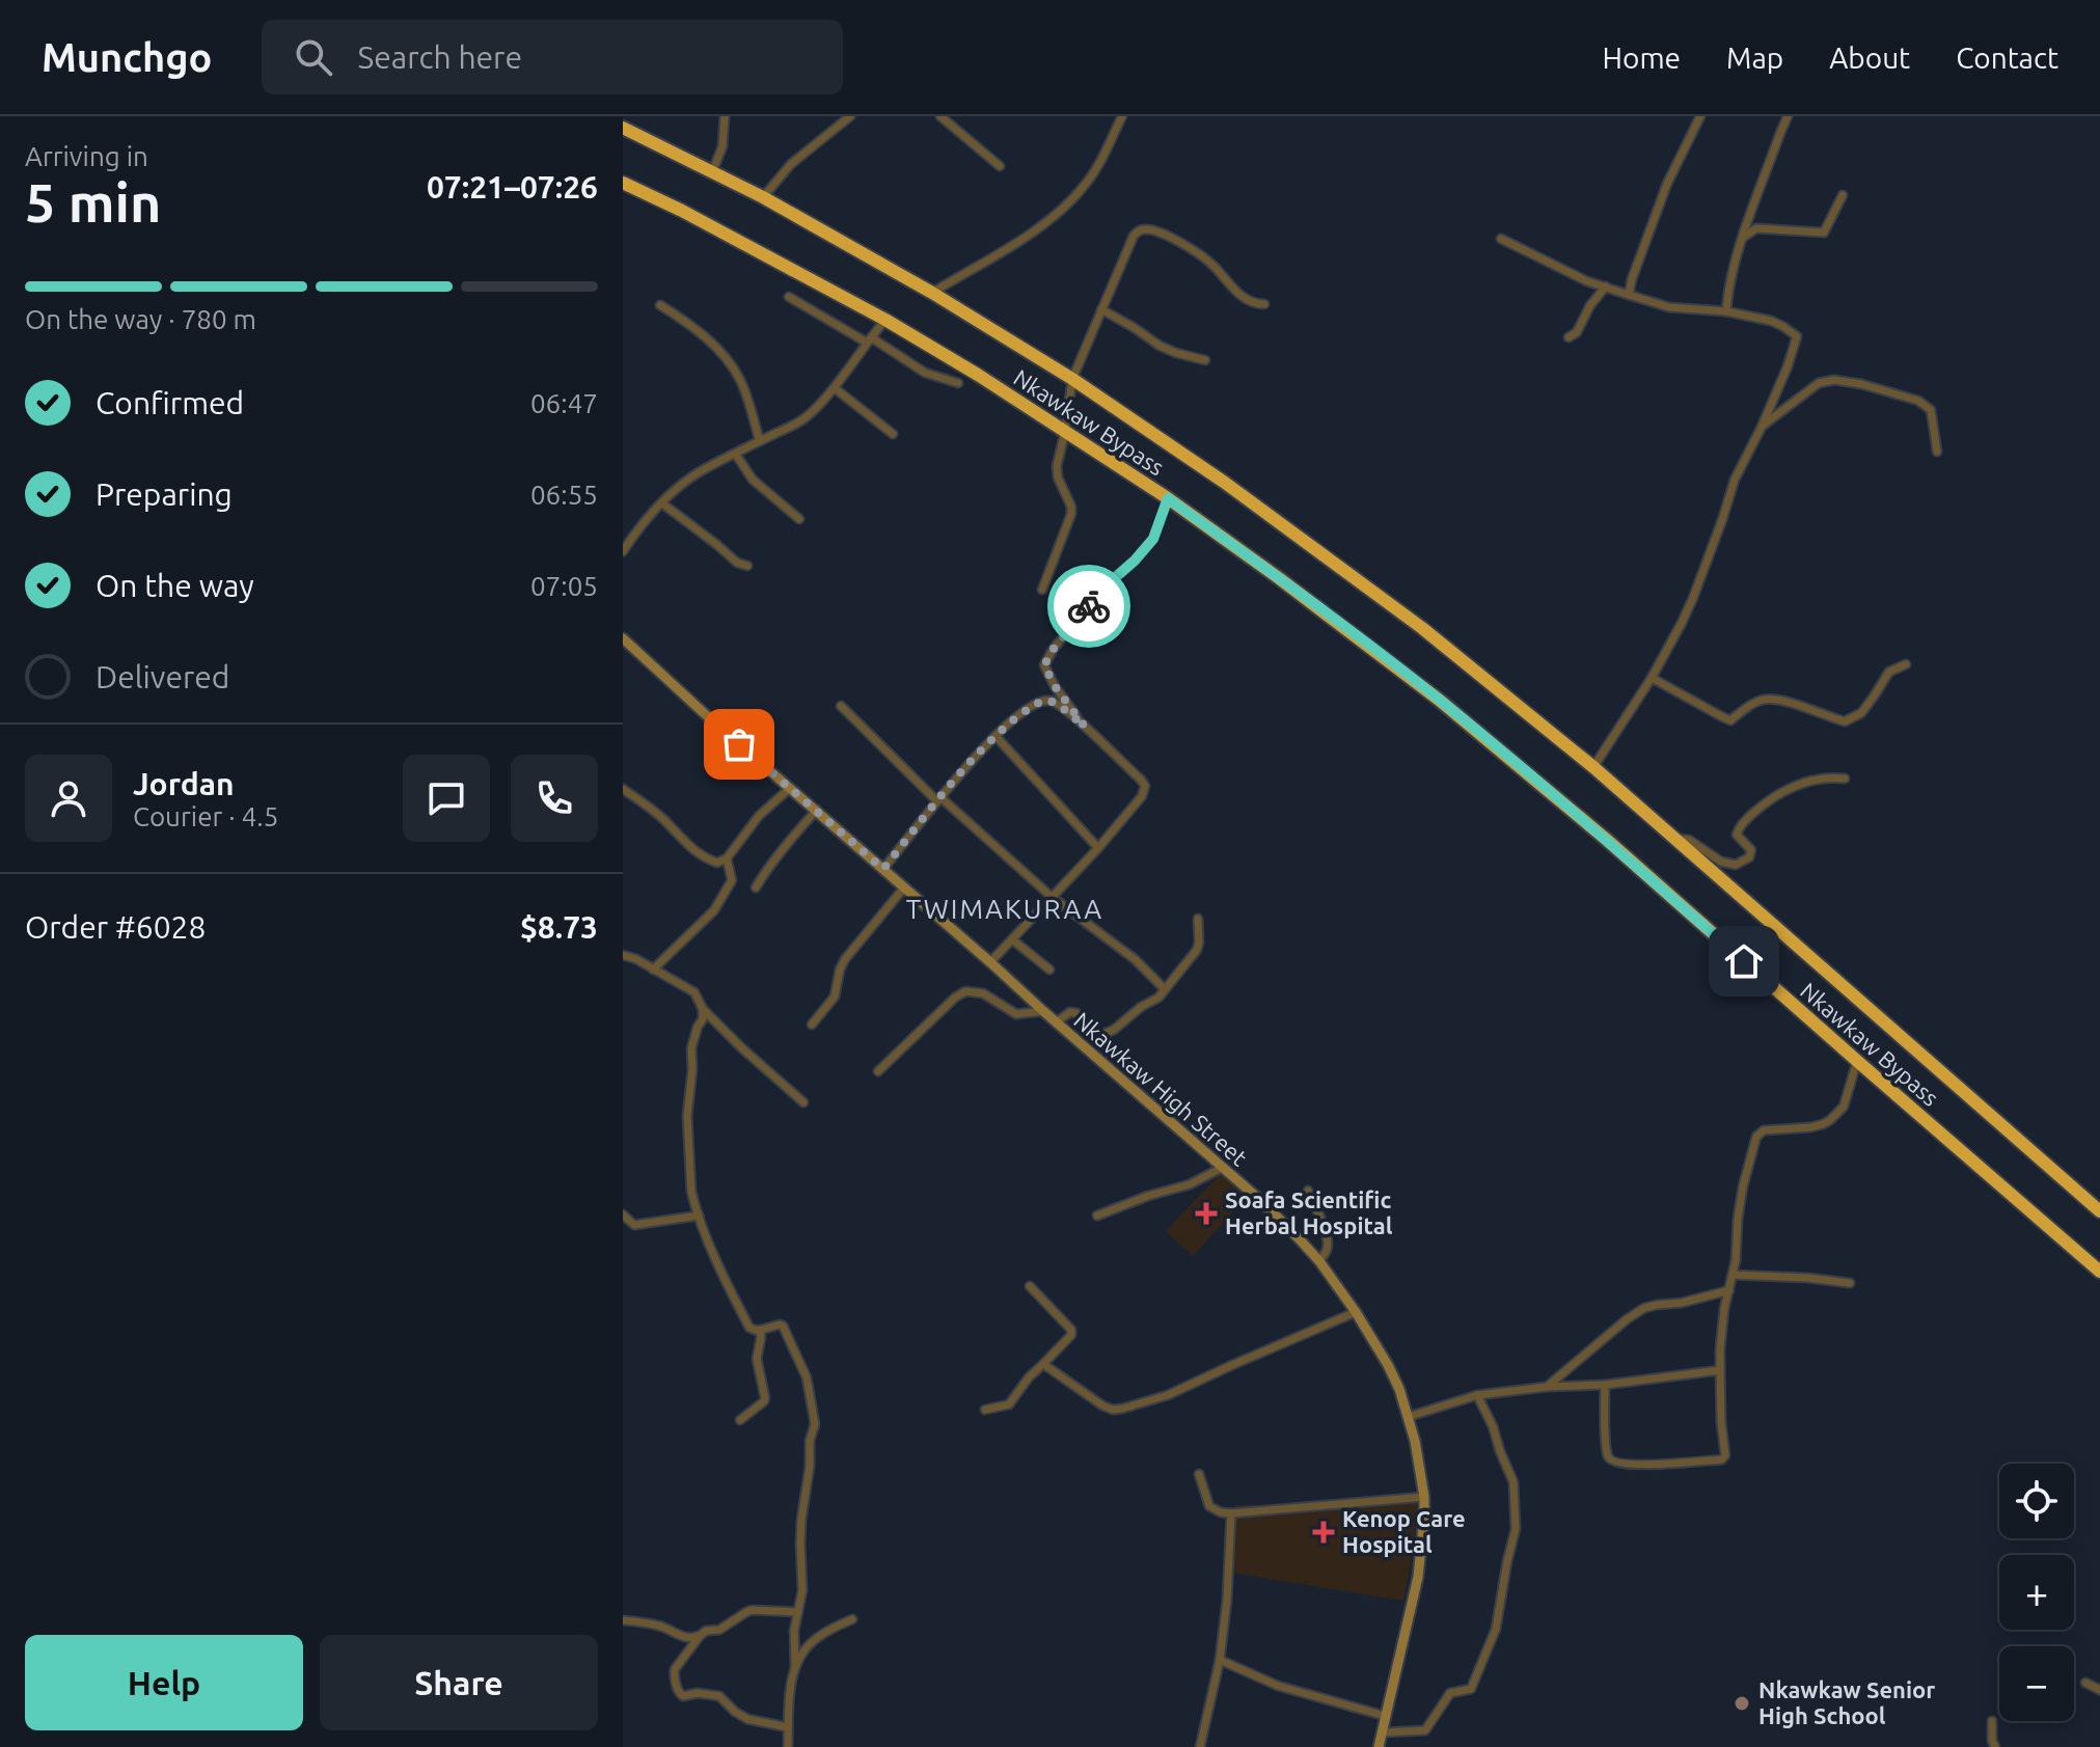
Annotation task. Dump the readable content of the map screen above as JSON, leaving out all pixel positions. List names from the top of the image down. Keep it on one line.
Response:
{"streets":{"highway":["Nkawkaw Bypass"],"main road":["Nkawkaw High Street"]},"districts":["TWIMAKURAA"],"places":{"health":["Soafa Scientific Herbal Hospital","Kenop Care Hospital"],"other":["Nkawkaw Senior High School"]},"page":{"header":"Munchgo","search":"Search here","nav":["Home","Map","About","Contact"],"heading":["5 min","Arriving in","07:21–07:26"],"panel":["Jordan","Courier · 4.5","Order #6028","$8.73"],"bar":"On the way · 780 m","list":[["Confirmed","06:47"],["Preparing","06:55"],["On the way","07:05"],"Delivered"],"map_buttons":["+","−"],"buttons":["Help","Share"]}}
